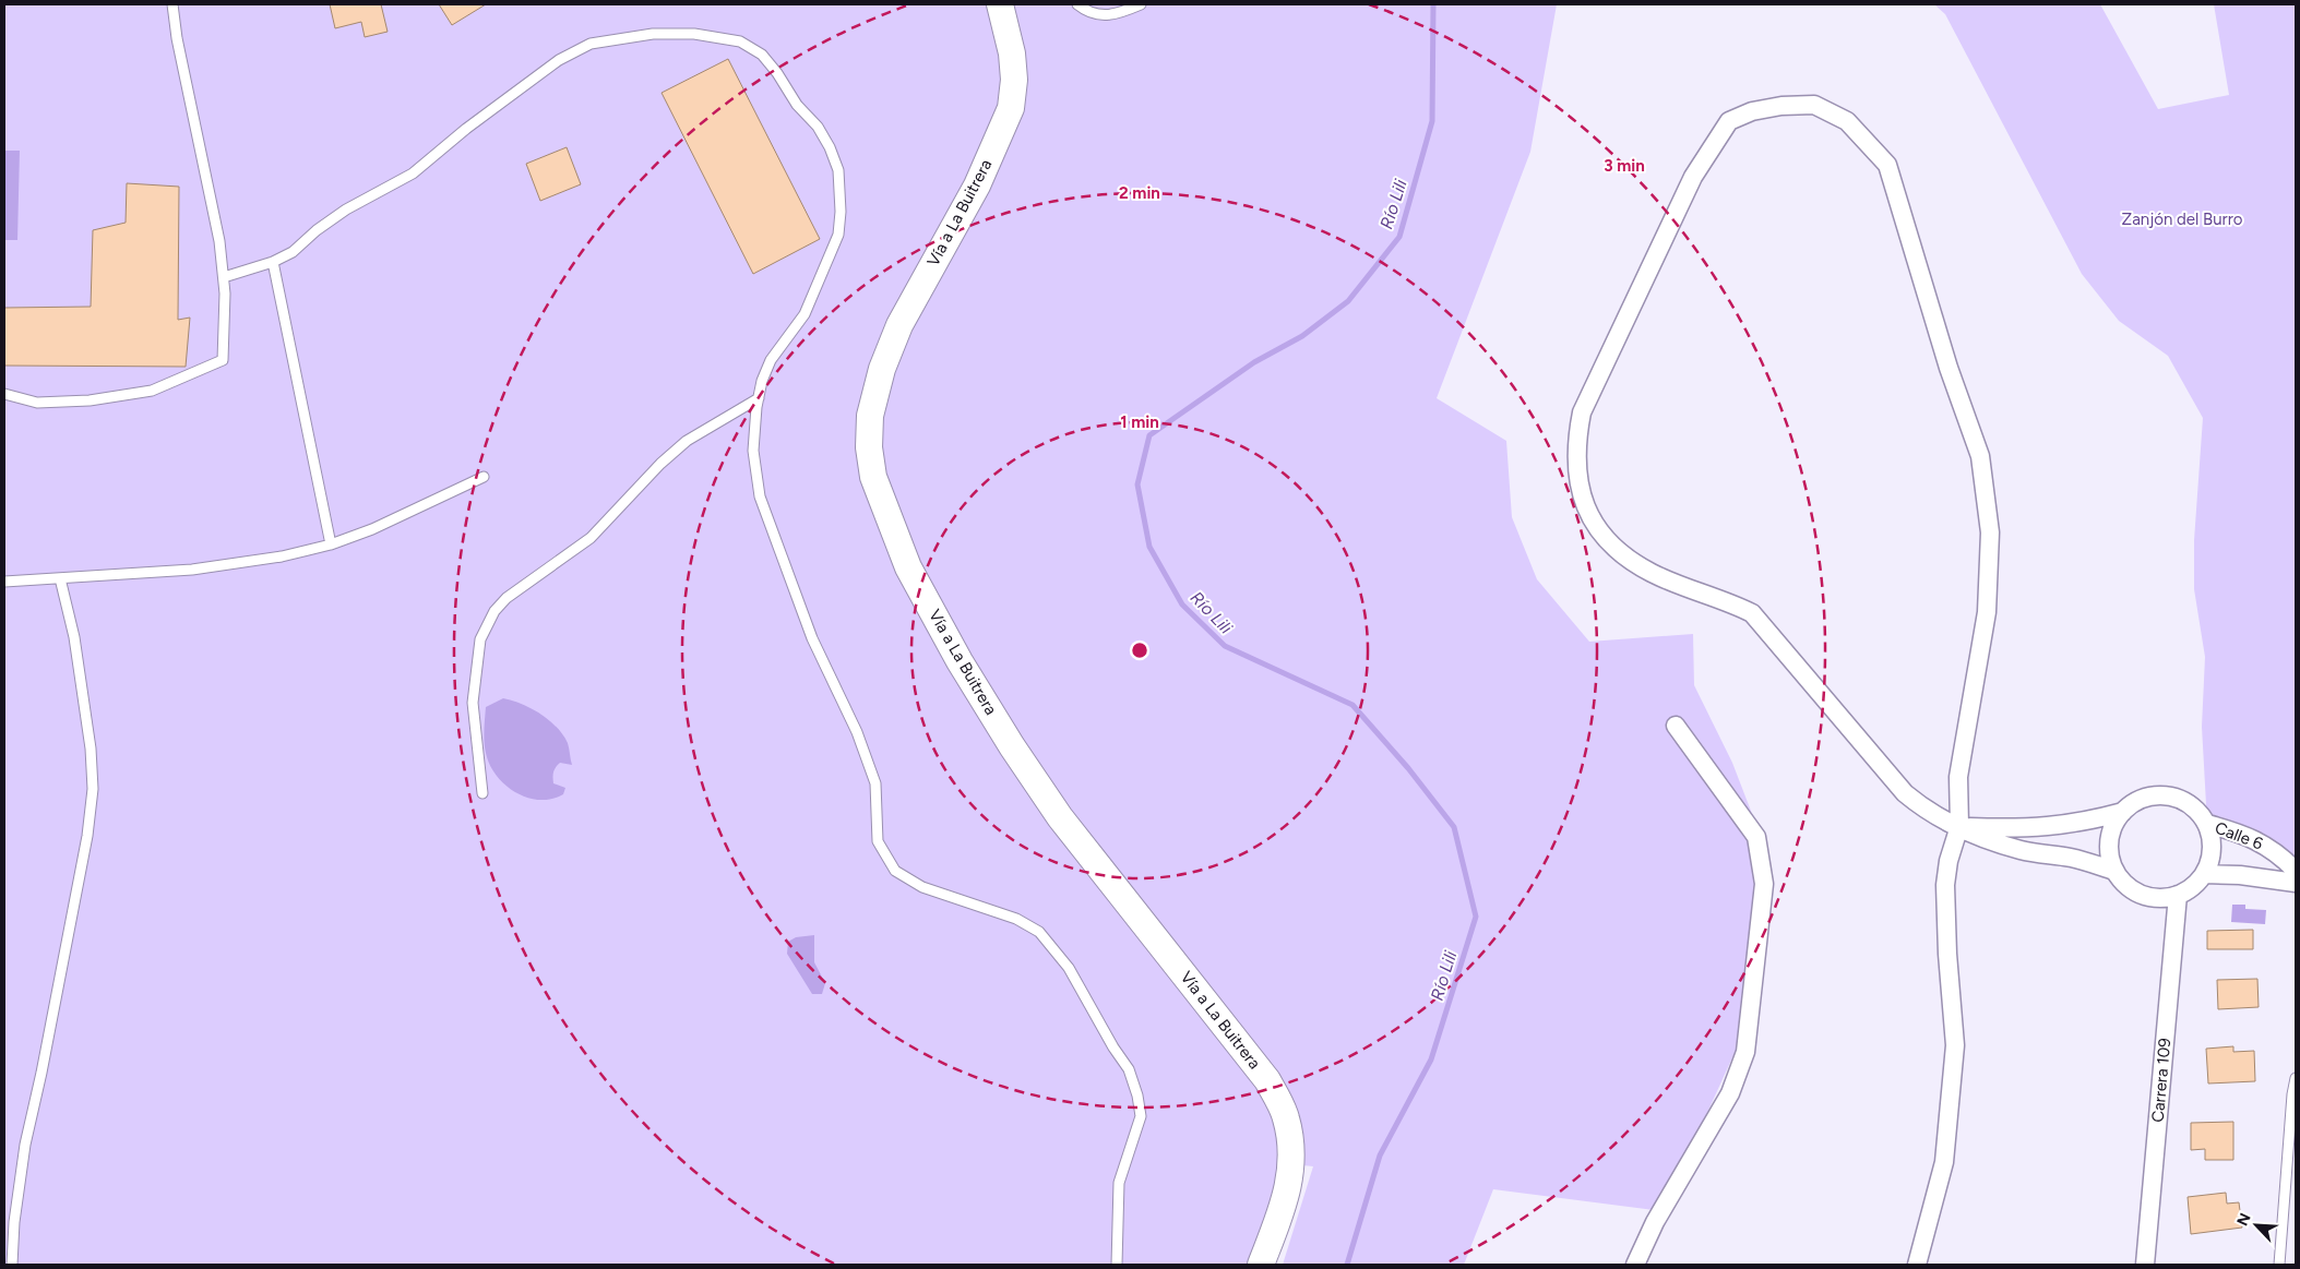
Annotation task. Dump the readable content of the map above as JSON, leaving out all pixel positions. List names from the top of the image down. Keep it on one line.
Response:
{"streets":{"street":["Vía a La Buitrera","Calle 6","Carrera 109"]},"crossings":[["Calle 6","Carrera 109"]],"water":["Río Lili"],"parks":["Zanjón del Burro"],"north":"top left","rings":["3 min","2 min","1 min"]}
